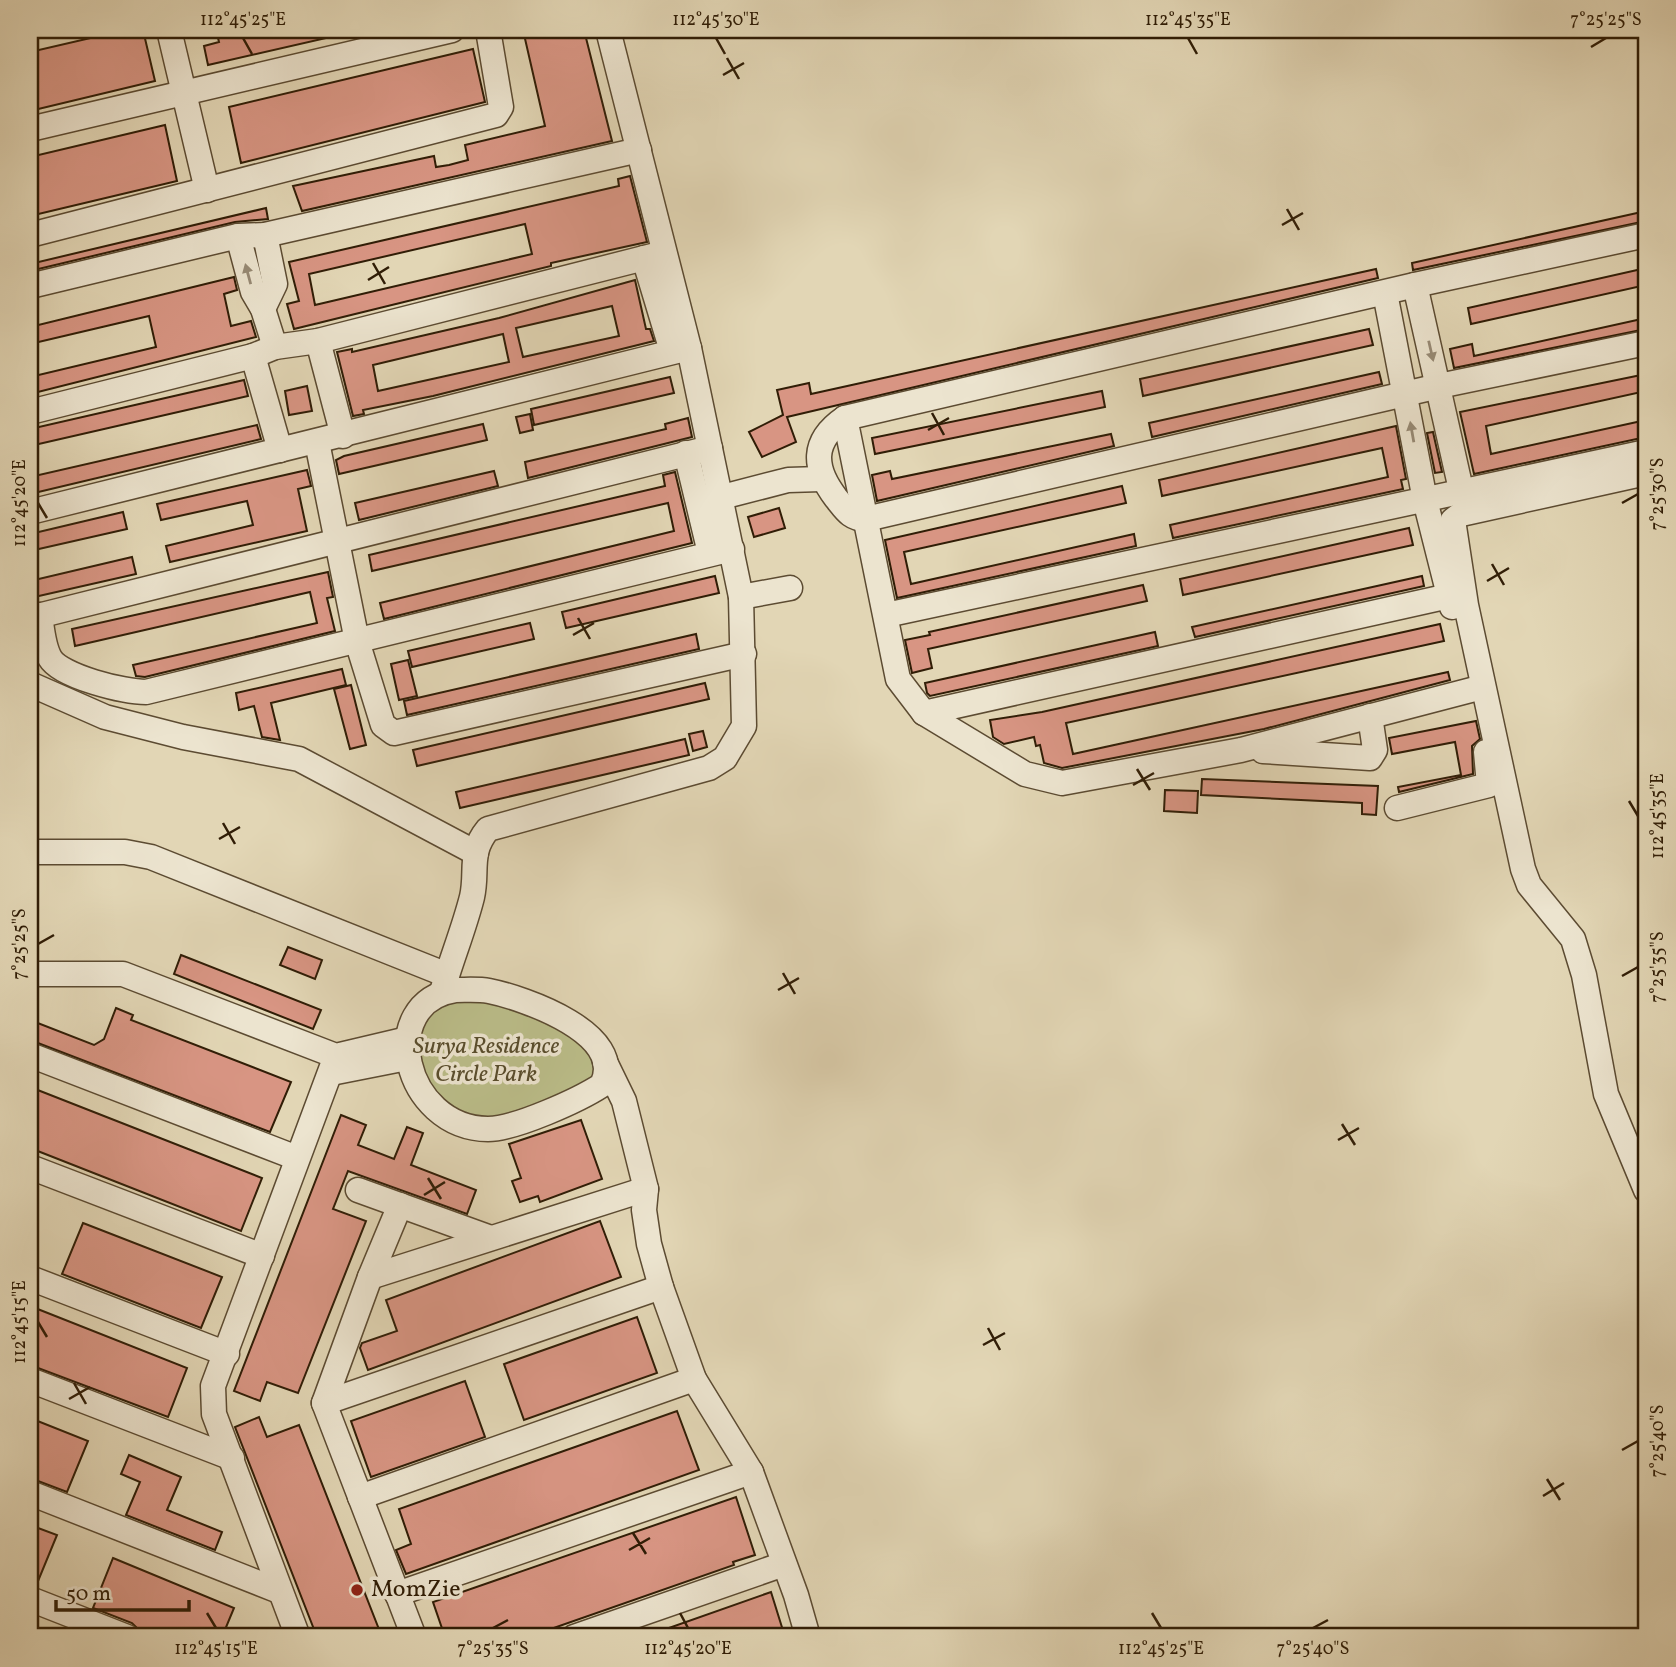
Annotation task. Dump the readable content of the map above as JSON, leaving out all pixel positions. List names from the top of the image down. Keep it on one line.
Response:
{"parks":["Surya Residence Circle Park"],"places":["MomZie"],"scale_bar":"50 m","coordinates":["112°45'25\"E","112°45'30\"E","112°45'35\"E","7°25'25\"S","7°25'30\"S","112°45'20\"E","7°25'35\"S","112°45'15\"E","7°25'40\"S"]}
